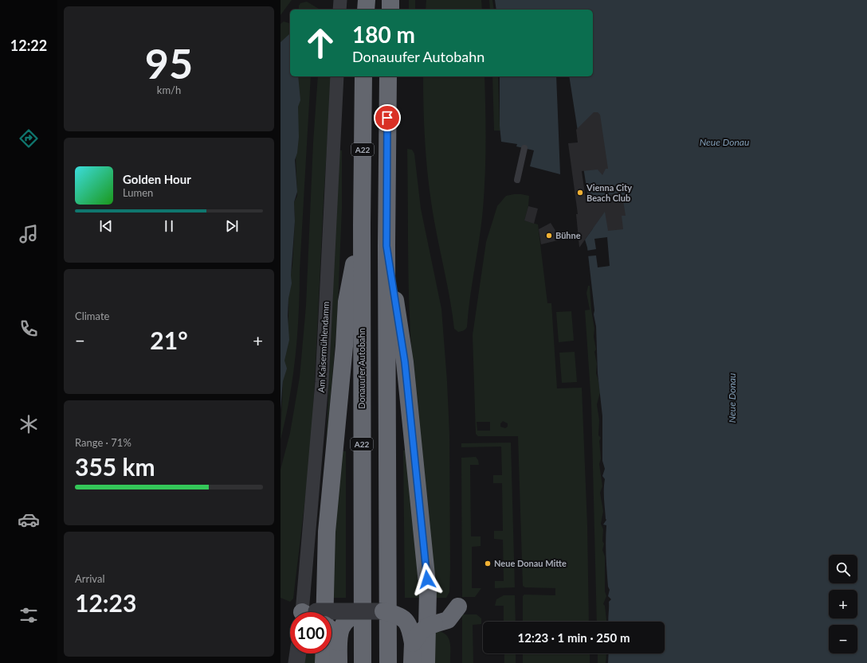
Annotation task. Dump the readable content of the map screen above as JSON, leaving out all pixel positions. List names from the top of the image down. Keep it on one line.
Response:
{"streets":{"highway":["A22","Donauufer Autobahn"],"street":["Am Kaisermühlendamm"]},"water":["Neue Donau"],"places":["Vienna City Beach Club","Bühne","Neue Donau Mitte"],"page":{"tabs":"12:22","tile":[["95","km/h"],"Climate",["Range · 71%","355 km"],["Arrival","12:23"]],"turn":["180 m","Donauufer Autobahn"],"song":["Golden Hour","Lumen"],"heat":["−","21°","+"],"map_buttons":["+","−"],"limit":"100","trip":"12:23 · 1 min · 250 m"}}
